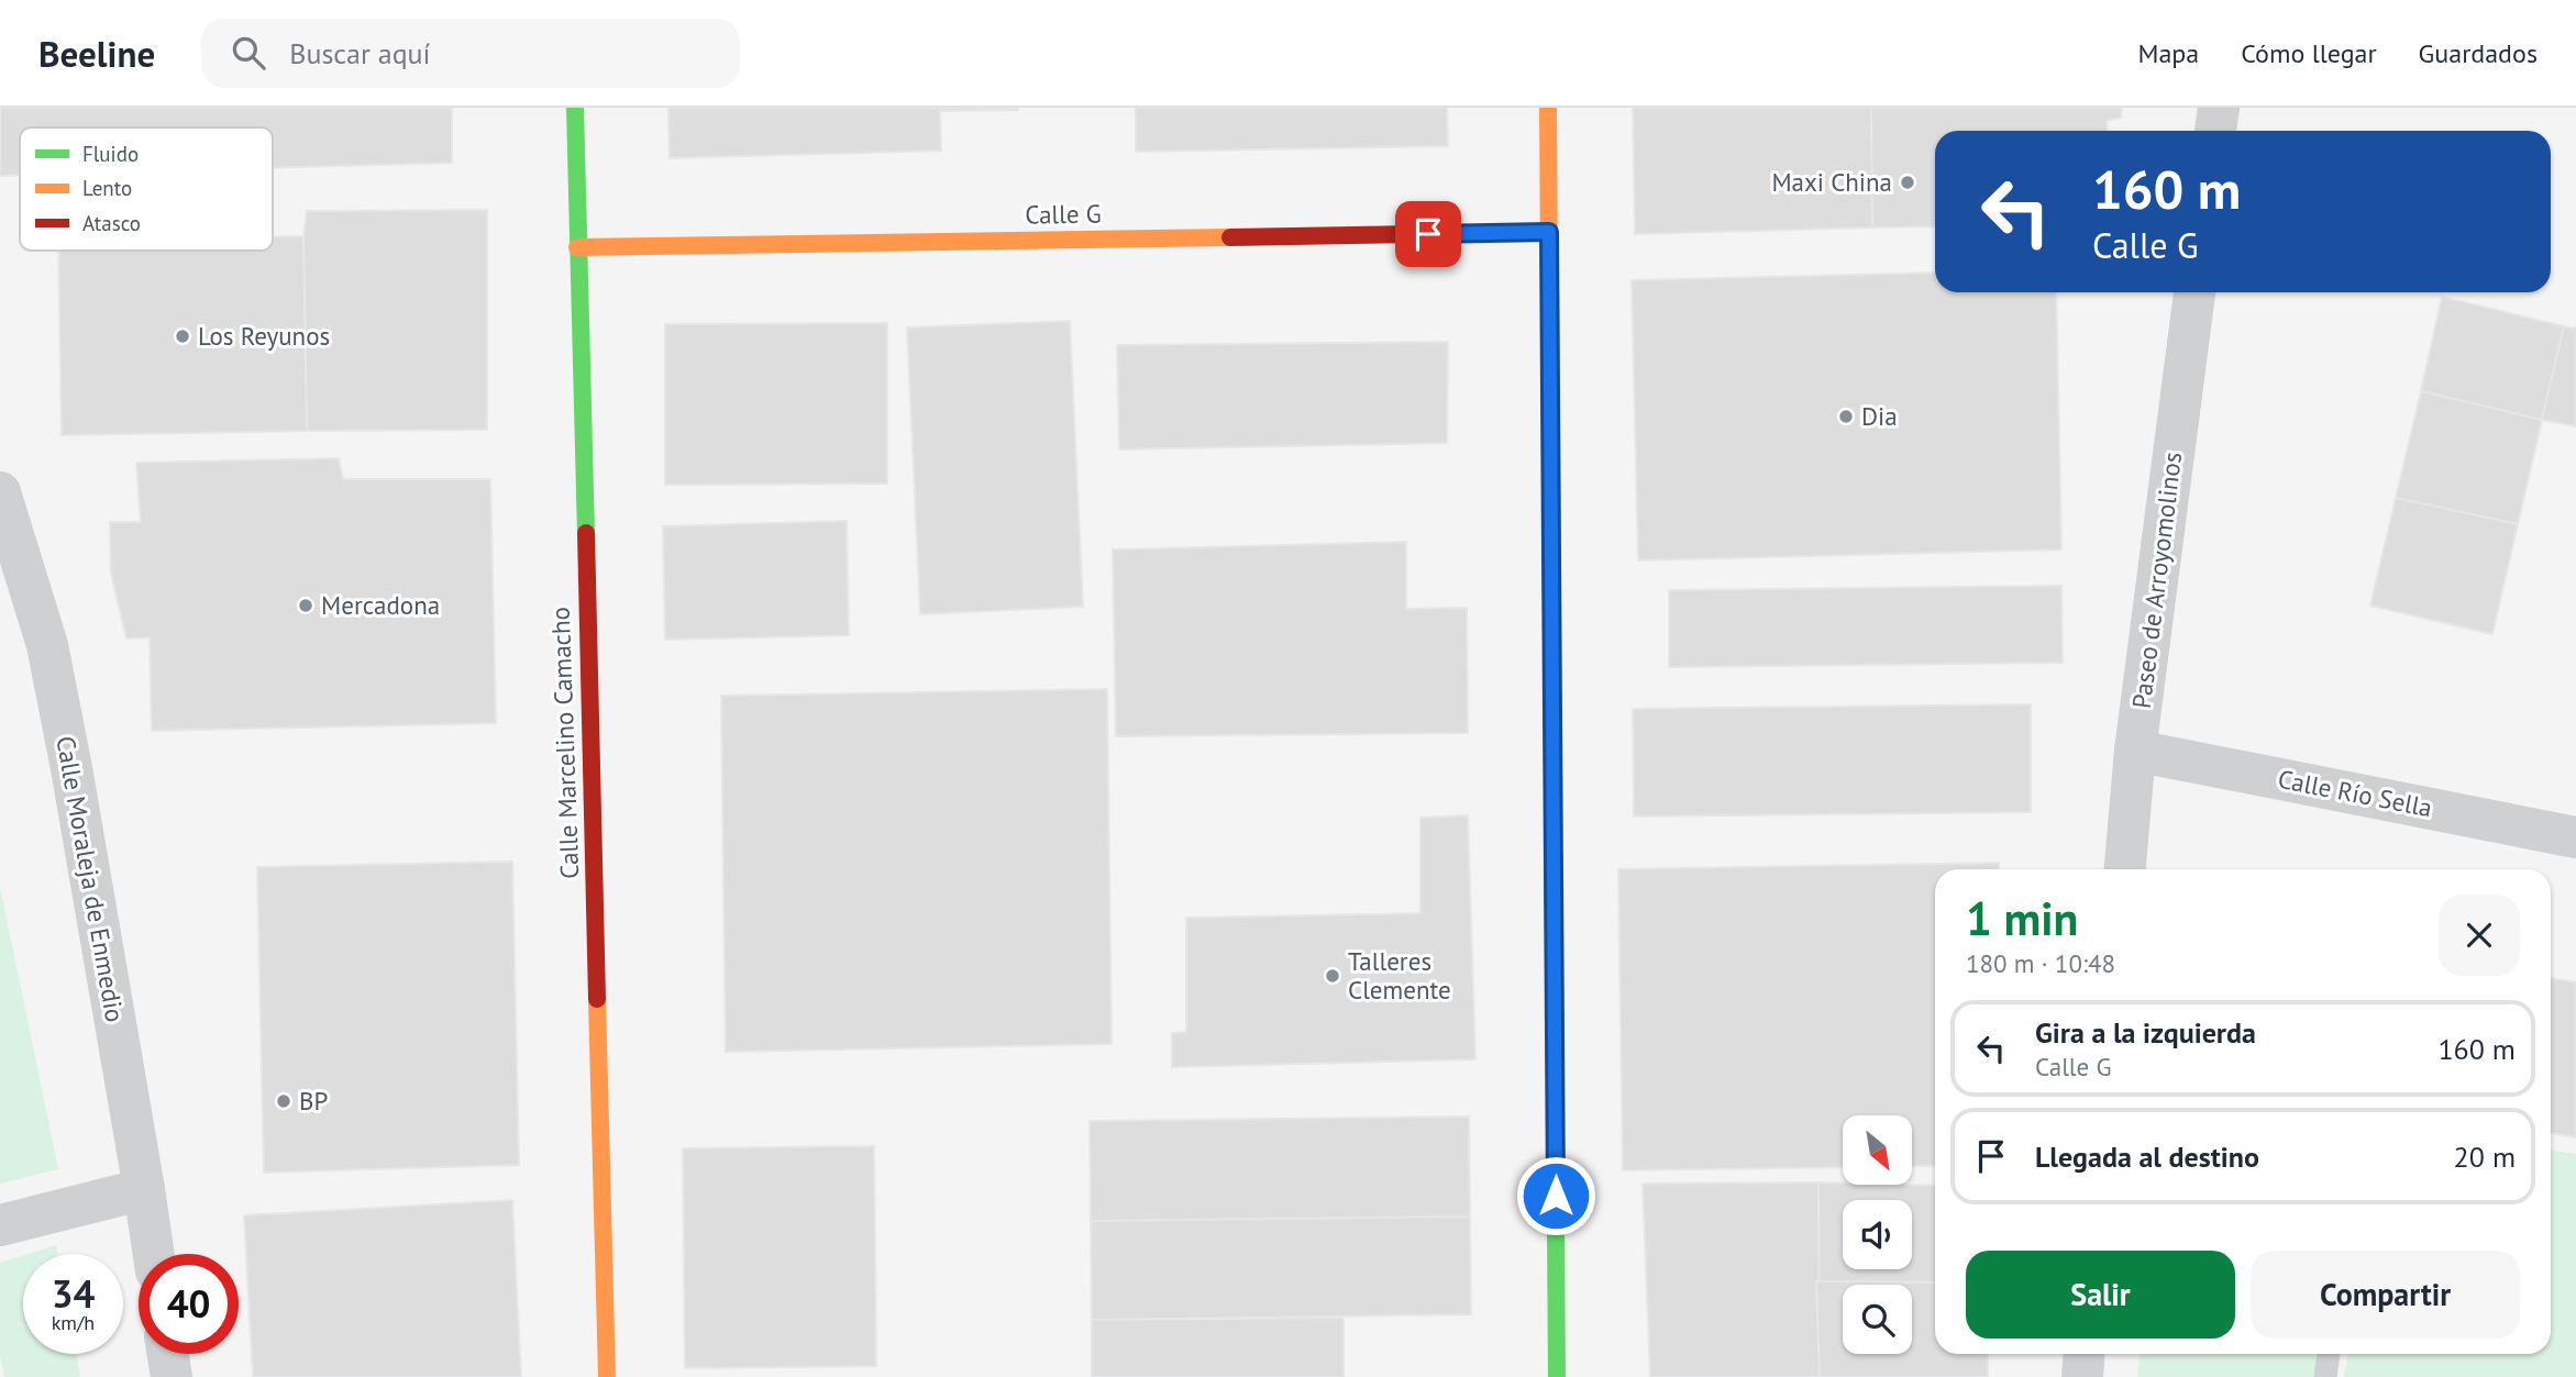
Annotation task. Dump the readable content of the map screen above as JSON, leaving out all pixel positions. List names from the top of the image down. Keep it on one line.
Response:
{"streets":{"street":["Calle G","Paseo de Arroyomolinos","Calle Marcelino Camacho","Calle Río Sella","Calle Moraleja de Enmedio"]},"crossings":[["Calle G","Calle Marcelino Camacho"],["Paseo de Arroyomolinos","Calle Río Sella"]],"places":["Maxi China","Los Reyunos","Dia","Mercadona","Talleres Clemente","BP"],"legend":["Fluido","Lento","Atasco"],"north":"bottom right","page":{"header":"Beeline","search":"Buscar aquí","nav":["Mapa","Cómo llegar","Guardados"],"turn":["160 m","Calle G"],"heading":["1 min","180 m · 10:48"],"list":[{"name":"Gira a la izquierda","note":"Calle G","value":"160 m"},{"name":"Llegada al destino","value":"20 m"}],"buttons":["Salir","Compartir"],"speed":"34 km/h","limit":"40"}}
